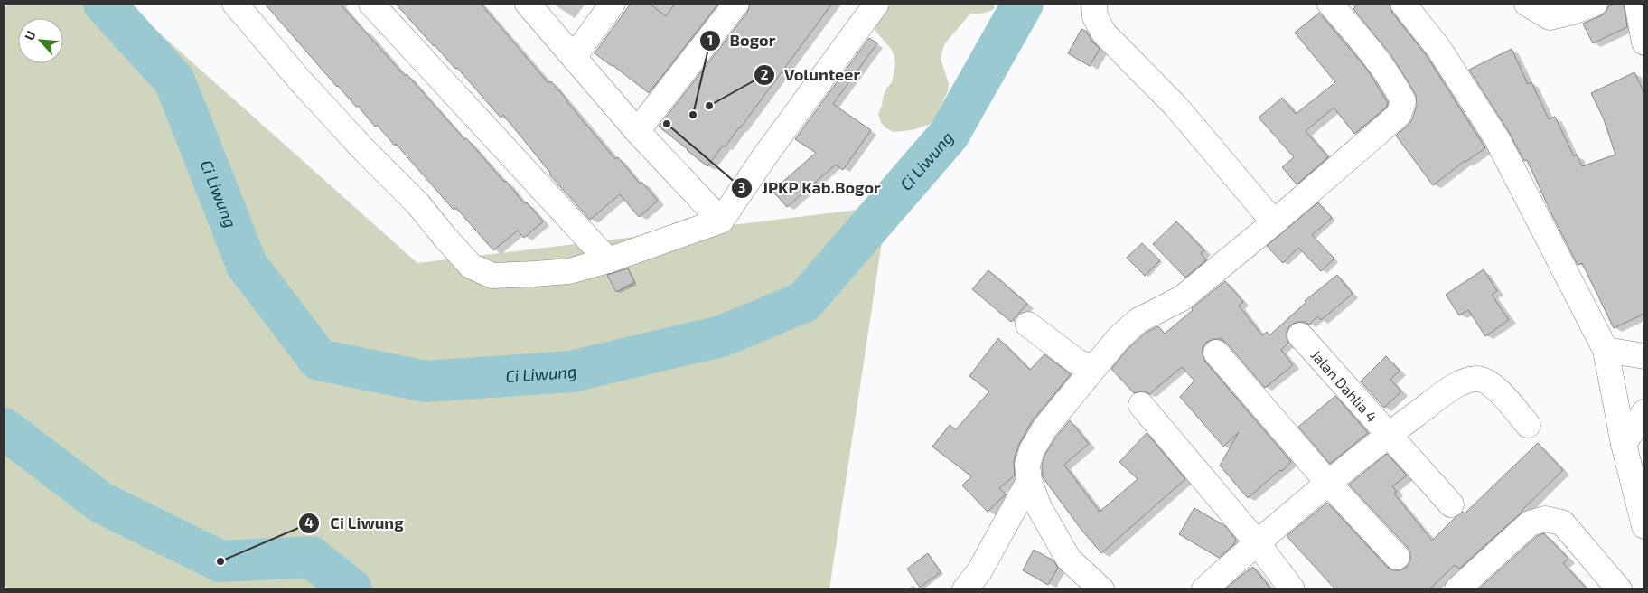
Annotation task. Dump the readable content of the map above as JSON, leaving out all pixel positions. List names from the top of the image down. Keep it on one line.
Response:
{"streets":{"street":["Jalan Dahlia 4"]},"water":["Ci Liwung"],"places":["Volunteer","Bogor","JPKP Kab.Bogor","Ci Liwung"],"north":"top left"}
